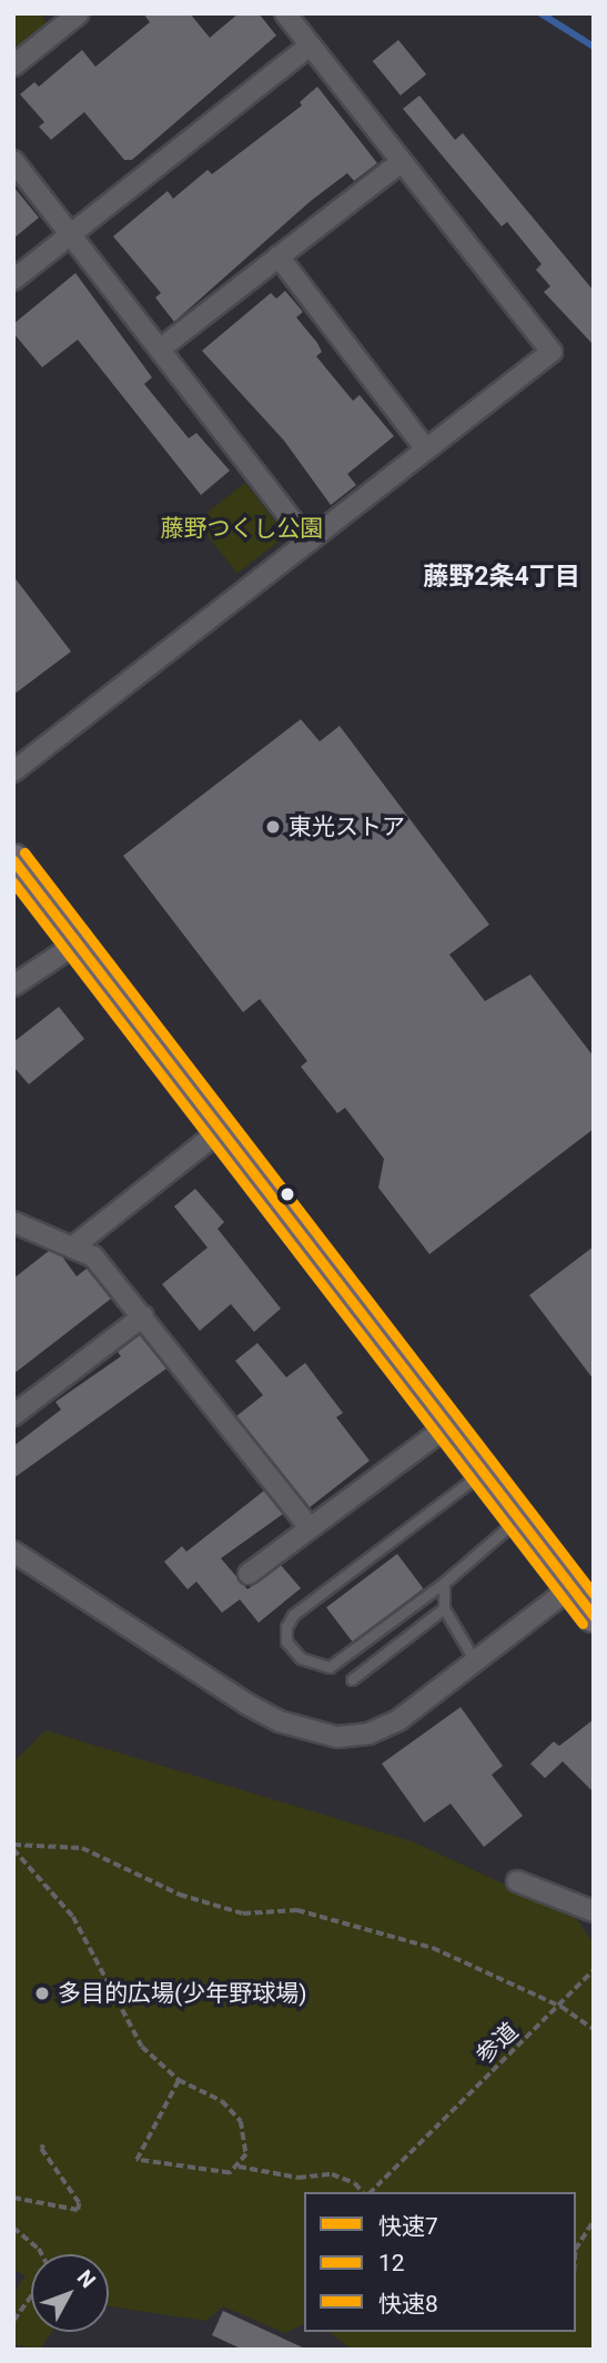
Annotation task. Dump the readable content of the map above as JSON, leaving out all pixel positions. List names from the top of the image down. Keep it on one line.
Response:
{"streets":{"path":["参道"]},"districts":["藤野2条4丁目"],"parks":["藤野つくし公園"],"places":["東光ストア","多目的広場(少年野球場)"],"lines":["transit line 快速8","transit line 快速7","transit line 12"],"legend":["快速7","12","快速8"],"north":"top right"}
